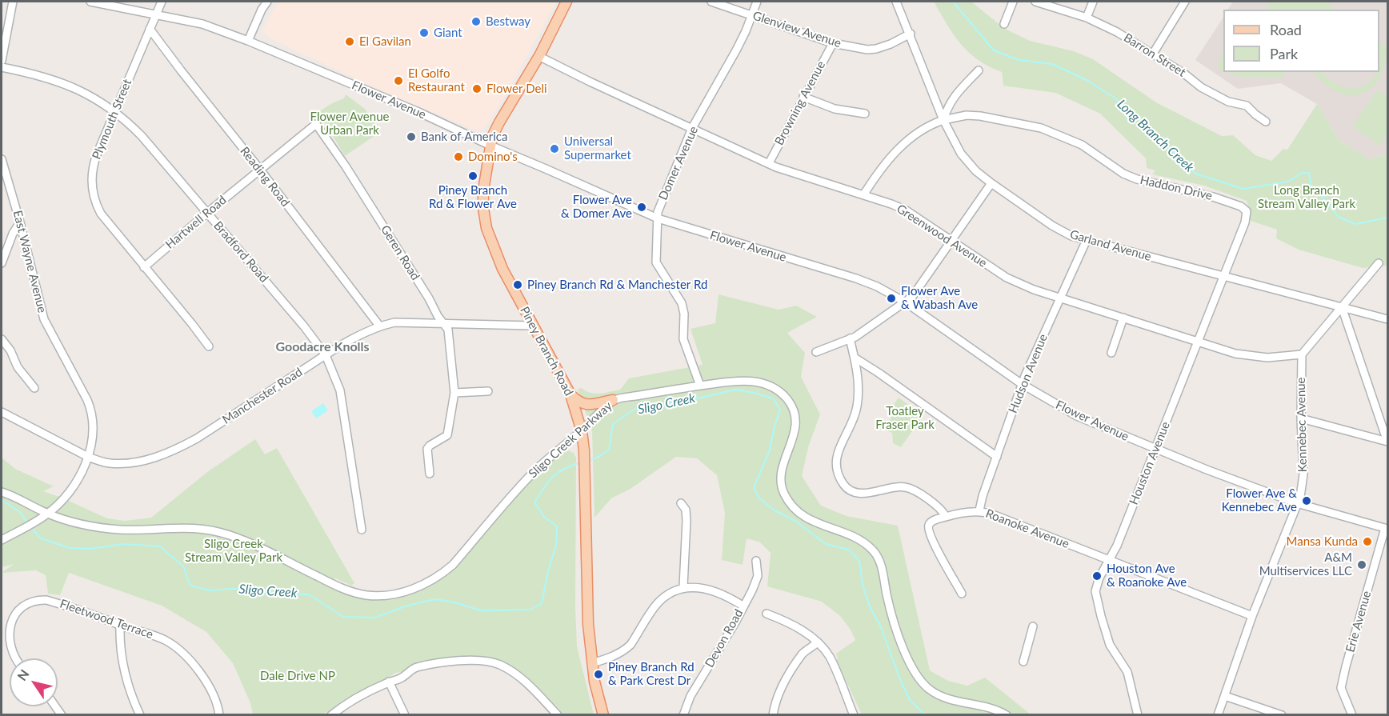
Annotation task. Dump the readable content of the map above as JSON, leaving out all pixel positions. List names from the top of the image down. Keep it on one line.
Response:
{"streets":{"main road":["Piney Branch Road"],"street":["Glenview Avenue","Barron Street","Flower Avenue","Browning Avenue","Plymouth Street","Domer Avenue","Reading Road","Haddon Drive","Hartwell Road","Greenwood Avenue","Garland Avenue","Bradford Road","Geren Road","East Wayne Avenue","Hudson Avenue","Manchester Road","Kennebec Avenue","Sligo Creek Parkway","Houston Avenue","Roanoke Avenue","Fleetwood Terrace","Erie Avenue","Devon Road"]},"crossings":[["Glenview Avenue","Browning Avenue"],["Glenview Avenue","Domer Avenue"],["Glenview Avenue","Garland Avenue"],["Flower Avenue","Plymouth Street"],["Flower Avenue","Domer Avenue"],["Flower Avenue","Piney Branch Road"],["Flower Avenue","Hudson Avenue"],["Flower Avenue","Kennebec Avenue"],["Flower Avenue","Houston Avenue"],["Flower Avenue","Erie Avenue"],["Browning Avenue","Greenwood Avenue"],["Plymouth Street","Reading Road"],["Plymouth Street","Hartwell Road"],["Plymouth Street","Bradford Road"],["Domer Avenue","Greenwood Avenue"],["Domer Avenue","Sligo Creek Parkway"],["Reading Road","Hartwell Road"],["Reading Road","Manchester Road"],["Haddon Drive","Greenwood Avenue"],["Haddon Drive","Garland Avenue"],["Haddon Drive","Houston Avenue"],["Hartwell Road","Bradford Road"],["Hartwell Road","Geren Road"],["Greenwood Avenue","Piney Branch Road"],["Greenwood Avenue","Hudson Avenue"],["Greenwood Avenue","Kennebec Avenue"],["Greenwood Avenue","Houston Avenue"],["Garland Avenue","Hudson Avenue"],["Garland Avenue","Houston Avenue"],["Bradford Road","Manchester Road"],["Geren Road","Manchester Road"],["East Wayne Avenue","Manchester Road"],["East Wayne Avenue","Sligo Creek Parkway"],["Piney Branch Road","Manchester Road"],["Piney Branch Road","Sligo Creek Parkway"],["Hudson Avenue","Roanoke Avenue"],["Kennebec Avenue","Roanoke Avenue"],["Houston Avenue","Roanoke Avenue"]],"districts":["Goodacre Knolls"],"water":["Long Branch Creek","Sligo Creek"],"parks":["Flower Avenue Urban Park","Long Branch Stream Valley Park","Toatley Fraser Park","Sligo Creek Stream Valley Park","Dale Drive NP"],"places":["Bestway","Giant","El Gavilan","El Golfo Restaurant","Flower Deli","Bank of America","Universal Supermarket","Domino's","Piney Branch Rd & Flower Ave","Flower Ave & Domer Ave","Piney Branch Rd & Manchester Rd","Flower Ave & Wabash Ave","Flower Ave & Kennebec Ave","Mansa Kunda","A&M Multiservices LLC","Houston Ave & Roanoke Ave","Piney Branch Rd & Park Crest Dr"],"legend":["Road","Park"],"north":"top left"}
